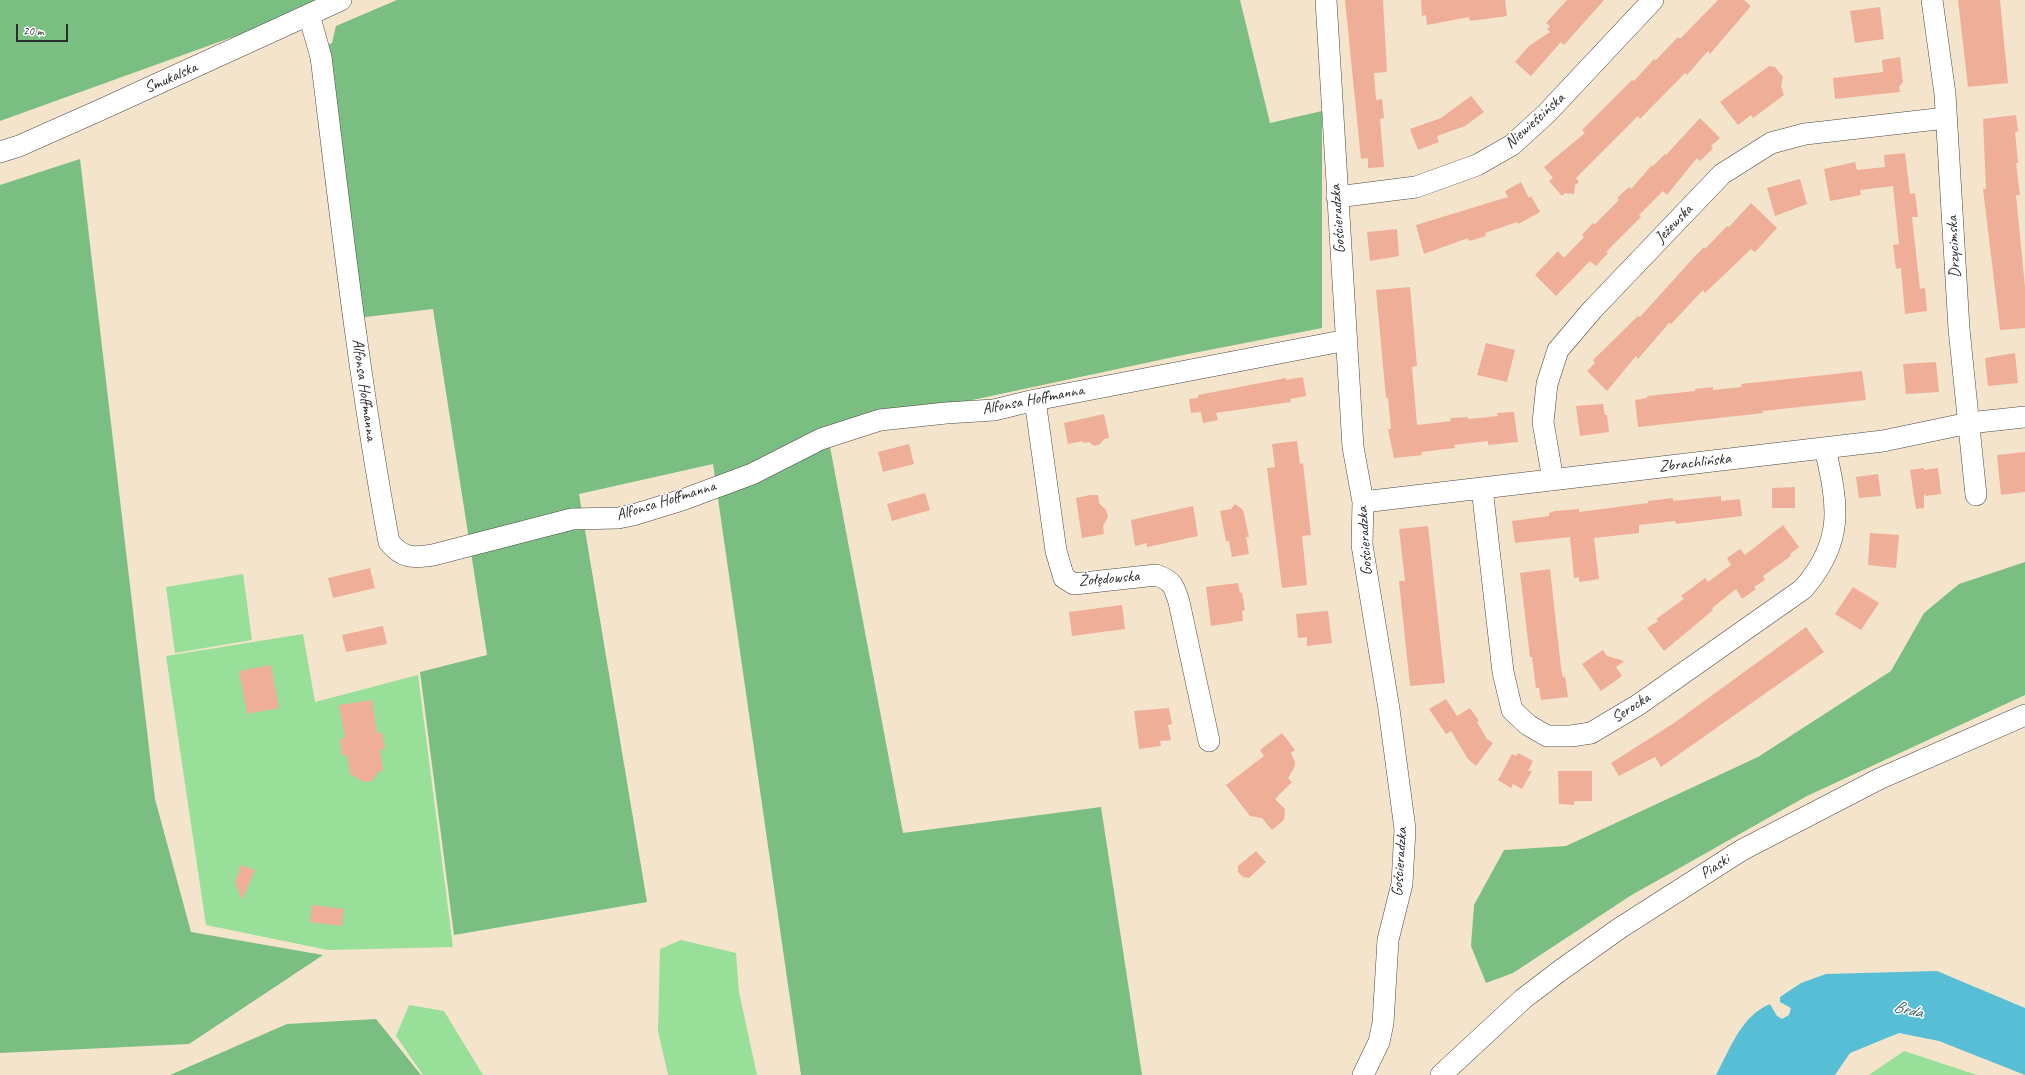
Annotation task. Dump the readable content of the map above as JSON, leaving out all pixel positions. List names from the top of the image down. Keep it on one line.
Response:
{"streets":{"street":["Smukalska","Niewieścińska","Gościeradzka","Jeżewska","Drzycimska","Alfonsa Hoffmanna","Zbrachlińska","Żołędowska","Serocka","Piaski"]},"crossings":[["Smukalska","Alfonsa Hoffmanna"],["Niewieścińska","Gościeradzka"],["Gościeradzka","Alfonsa Hoffmanna"],["Gościeradzka","Zbrachlińska"],["Jeżewska","Drzycimska"],["Jeżewska","Zbrachlińska"],["Drzycimska","Zbrachlińska"],["Alfonsa Hoffmanna","Żołędowska"],["Zbrachlińska","Serocka"]],"water":["Brda"],"scale_bar":"20 m"}
